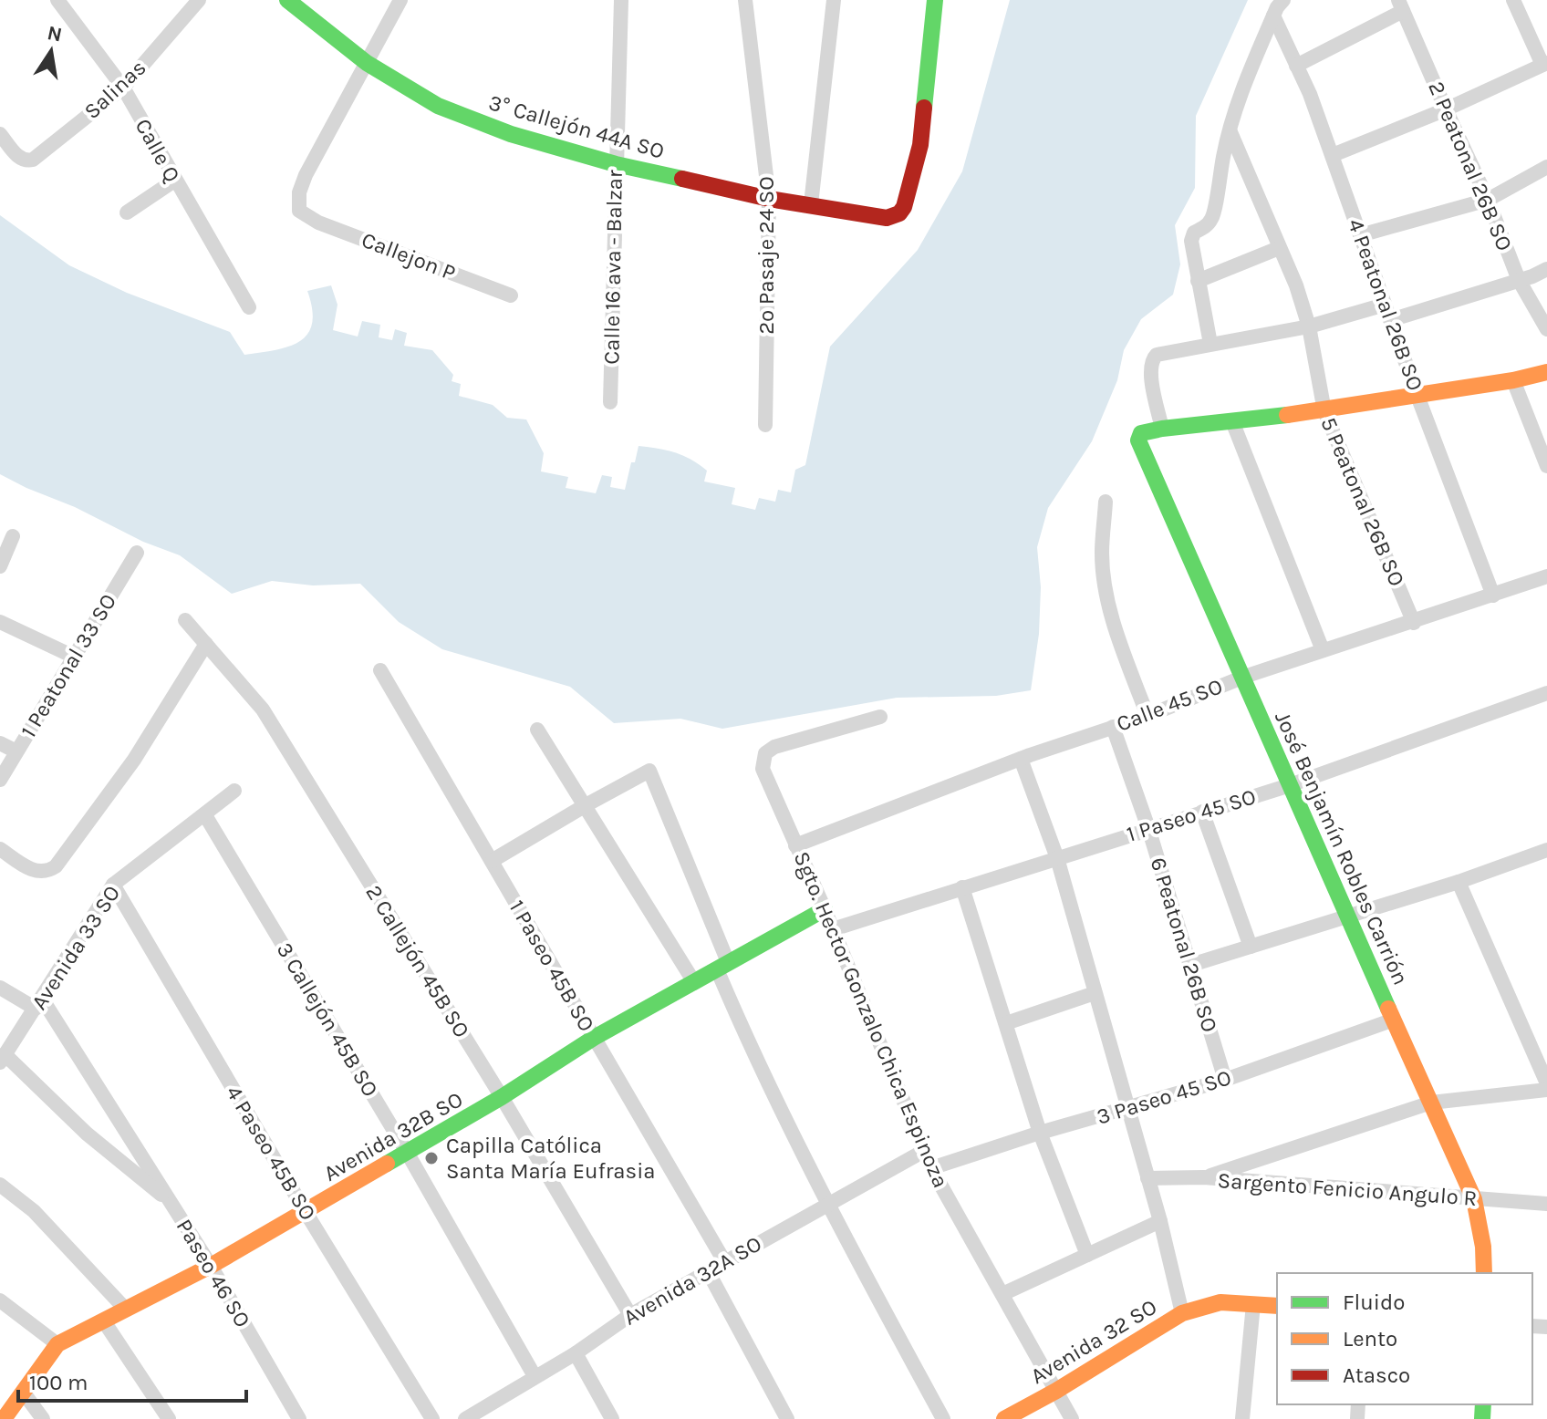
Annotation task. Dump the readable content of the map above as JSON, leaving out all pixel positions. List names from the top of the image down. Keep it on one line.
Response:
{"streets":{"street":["Salinas","3° Callejón 44A SO","Calle Q","2 Peatonal 26B SO","2º Pasaje 24 SO","Callejon P","Calle 16 ava - Balzar","4 Peatonal 26B SO","5 Peatonal 26B SO","1 Peatonal 33 SO","Calle 45 SO","1 Paseo 45 SO","José Benjamín Robles Carrión","6 Peatonal 26B SO","Avenida 33 SO","2 Callejón 45B SO","1 Paseo 45B SO","3 Callejón 45B SO","Sgto. Hector Gonzalo Chica Espinoza","3 Paseo 45 SO","Avenida 32B SO","4 Paseo 45B SO","Sargento Fenicio Angulo R","Paseo 46 SO","Avenida 32A SO","Avenida 32 SO"]},"crossings":[["Salinas","Calle Q"],["3° Callejón 44A SO","2º Pasaje 24 SO"],["3° Callejón 44A SO","Callejon P"],["3° Callejón 44A SO","Calle 16 ava - Balzar"],["4 Peatonal 26B SO","Calle 45 SO"],["5 Peatonal 26B SO","Calle 45 SO"],["Calle 45 SO","José Benjamín Robles Carrión"],["Calle 45 SO","6 Peatonal 26B SO"],["Calle 45 SO","Sgto. Hector Gonzalo Chica Espinoza"],["1 Paseo 45 SO","José Benjamín Robles Carrión"],["1 Paseo 45 SO","6 Peatonal 26B SO"],["1 Paseo 45 SO","Sgto. Hector Gonzalo Chica Espinoza"],["José Benjamín Robles Carrión","3 Paseo 45 SO"],["José Benjamín Robles Carrión","Sargento Fenicio Angulo R"],["6 Peatonal 26B SO","3 Paseo 45 SO"],["Avenida 33 SO","3 Callejón 45B SO"],["Avenida 33 SO","4 Paseo 45B SO"],["Avenida 33 SO","Paseo 46 SO"],["2 Callejón 45B SO","Avenida 32B SO"],["2 Callejón 45B SO","Avenida 32A SO"],["1 Paseo 45B SO","Avenida 32B SO"],["1 Paseo 45B SO","Avenida 32A SO"],["3 Callejón 45B SO","Avenida 32B SO"],["3 Callejón 45B SO","Avenida 32A SO"],["Sgto. Hector Gonzalo Chica Espinoza","3 Paseo 45 SO"],["Sgto. Hector Gonzalo Chica Espinoza","Avenida 32B SO"],["Sgto. Hector Gonzalo Chica Espinoza","Avenida 32A SO"],["Sgto. Hector Gonzalo Chica Espinoza","Avenida 32 SO"],["Avenida 32B SO","4 Paseo 45B SO"],["Avenida 32B SO","Paseo 46 SO"]],"places":["Capilla Católica Santa María Eufrasia"],"legend":["Fluido","Lento","Atasco"],"scale_bar":"100 m","north":"top"}
